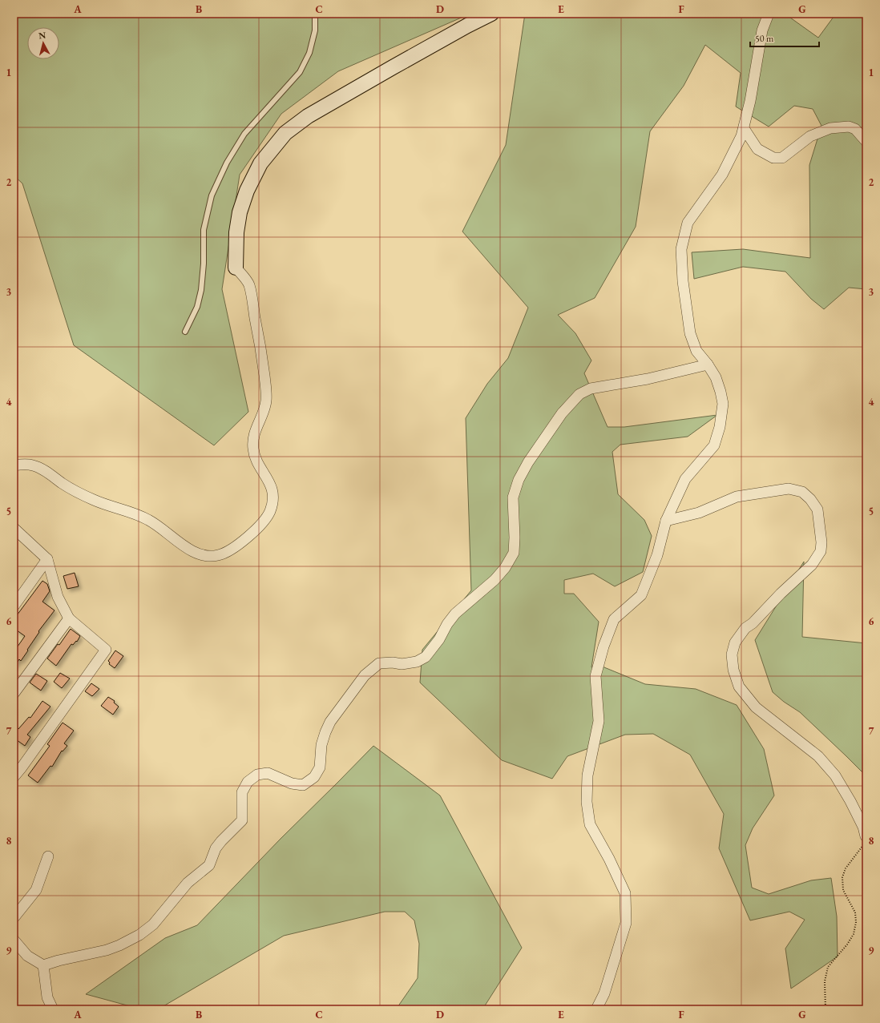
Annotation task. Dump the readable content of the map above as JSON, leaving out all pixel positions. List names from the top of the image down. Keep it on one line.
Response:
{"scale_bar":"50 m","north":"top","grid":{"columns":["A","B","C","D","E","F","G"],"rows":["1","2","3","4","5","6","7","8","9"]}}
